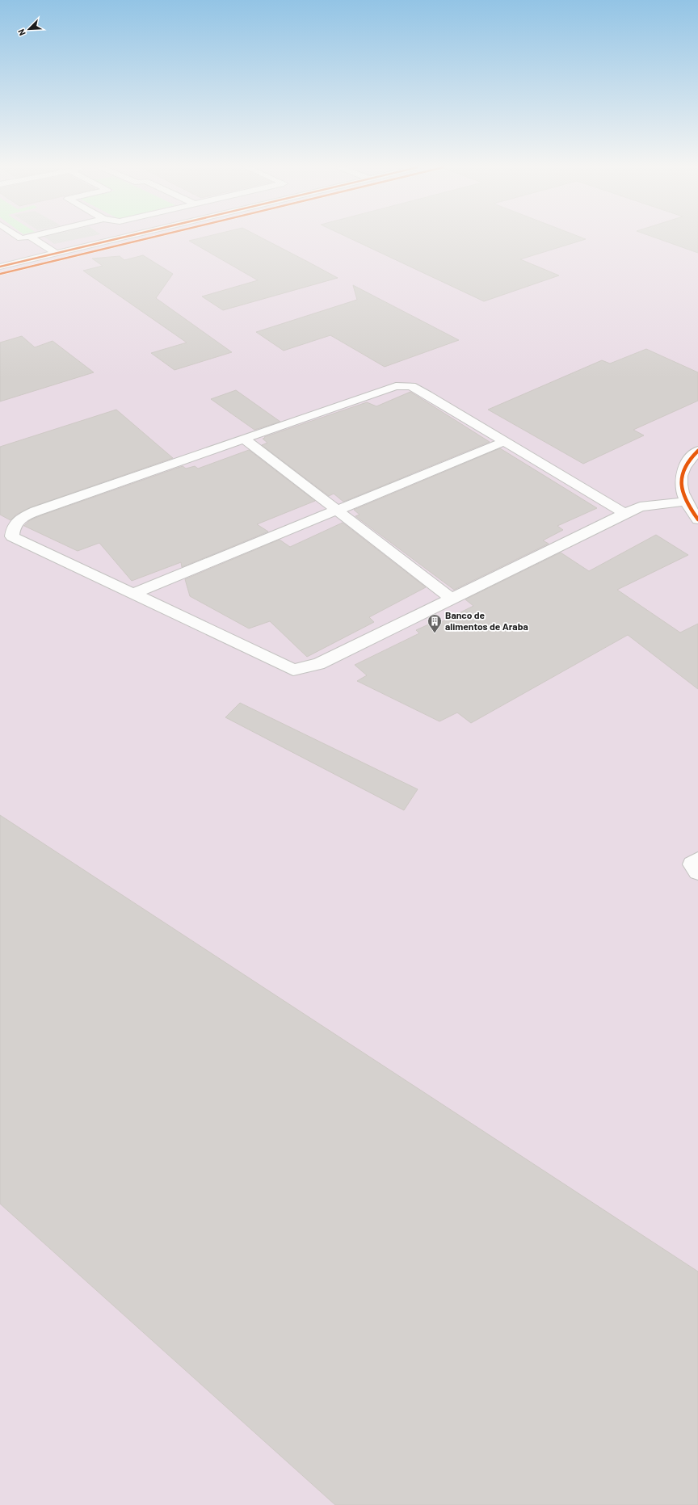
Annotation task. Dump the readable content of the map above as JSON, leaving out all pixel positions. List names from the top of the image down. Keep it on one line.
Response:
{"places":{"building":["Banco de alimentos de Araba"]},"north":"bottom left"}
